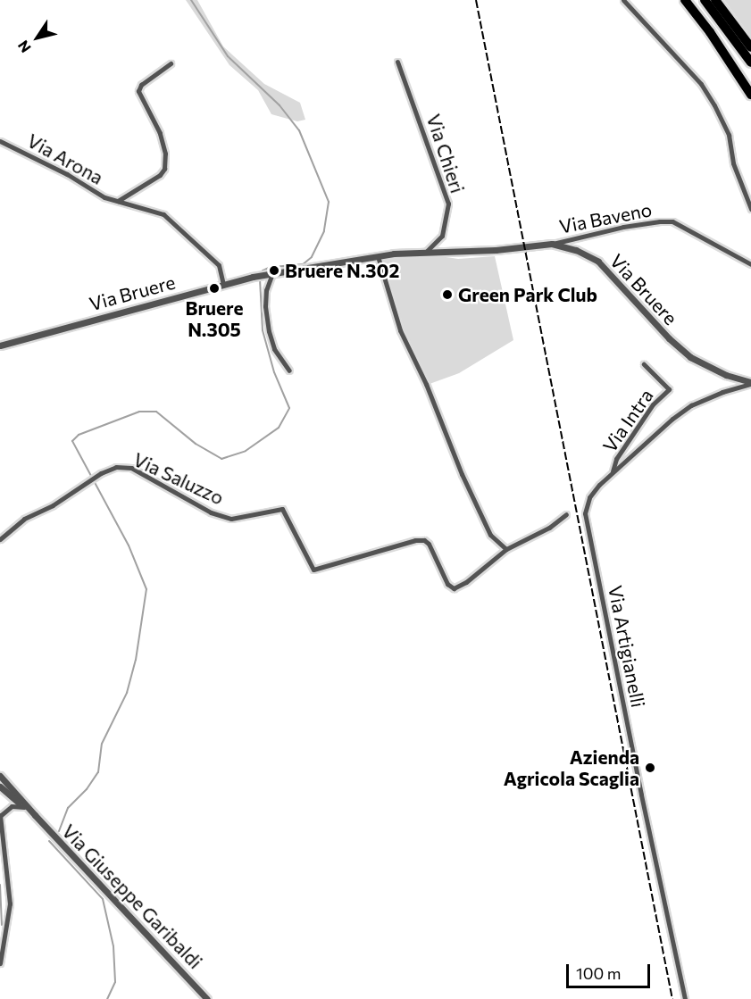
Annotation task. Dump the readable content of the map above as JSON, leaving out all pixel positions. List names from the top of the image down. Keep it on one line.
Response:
{"streets":{"street":["Via Chieri","Via Arona","Via Baveno","Via Bruere","Via Intra","Via Saluzzo","Via Artigianelli","Via Giuseppe Garibaldi"]},"crossings":[["Via Chieri","Via Bruere"],["Via Arona","Via Bruere"],["Via Baveno","Via Bruere"],["Via Bruere","Via Artigianelli"],["Via Intra","Via Artigianelli"]],"places":["Bruere N.302","Bruere N.305","Green Park Club","Azienda Agricola Scaglia"],"scale_bar":"100 m","north":"bottom left"}
